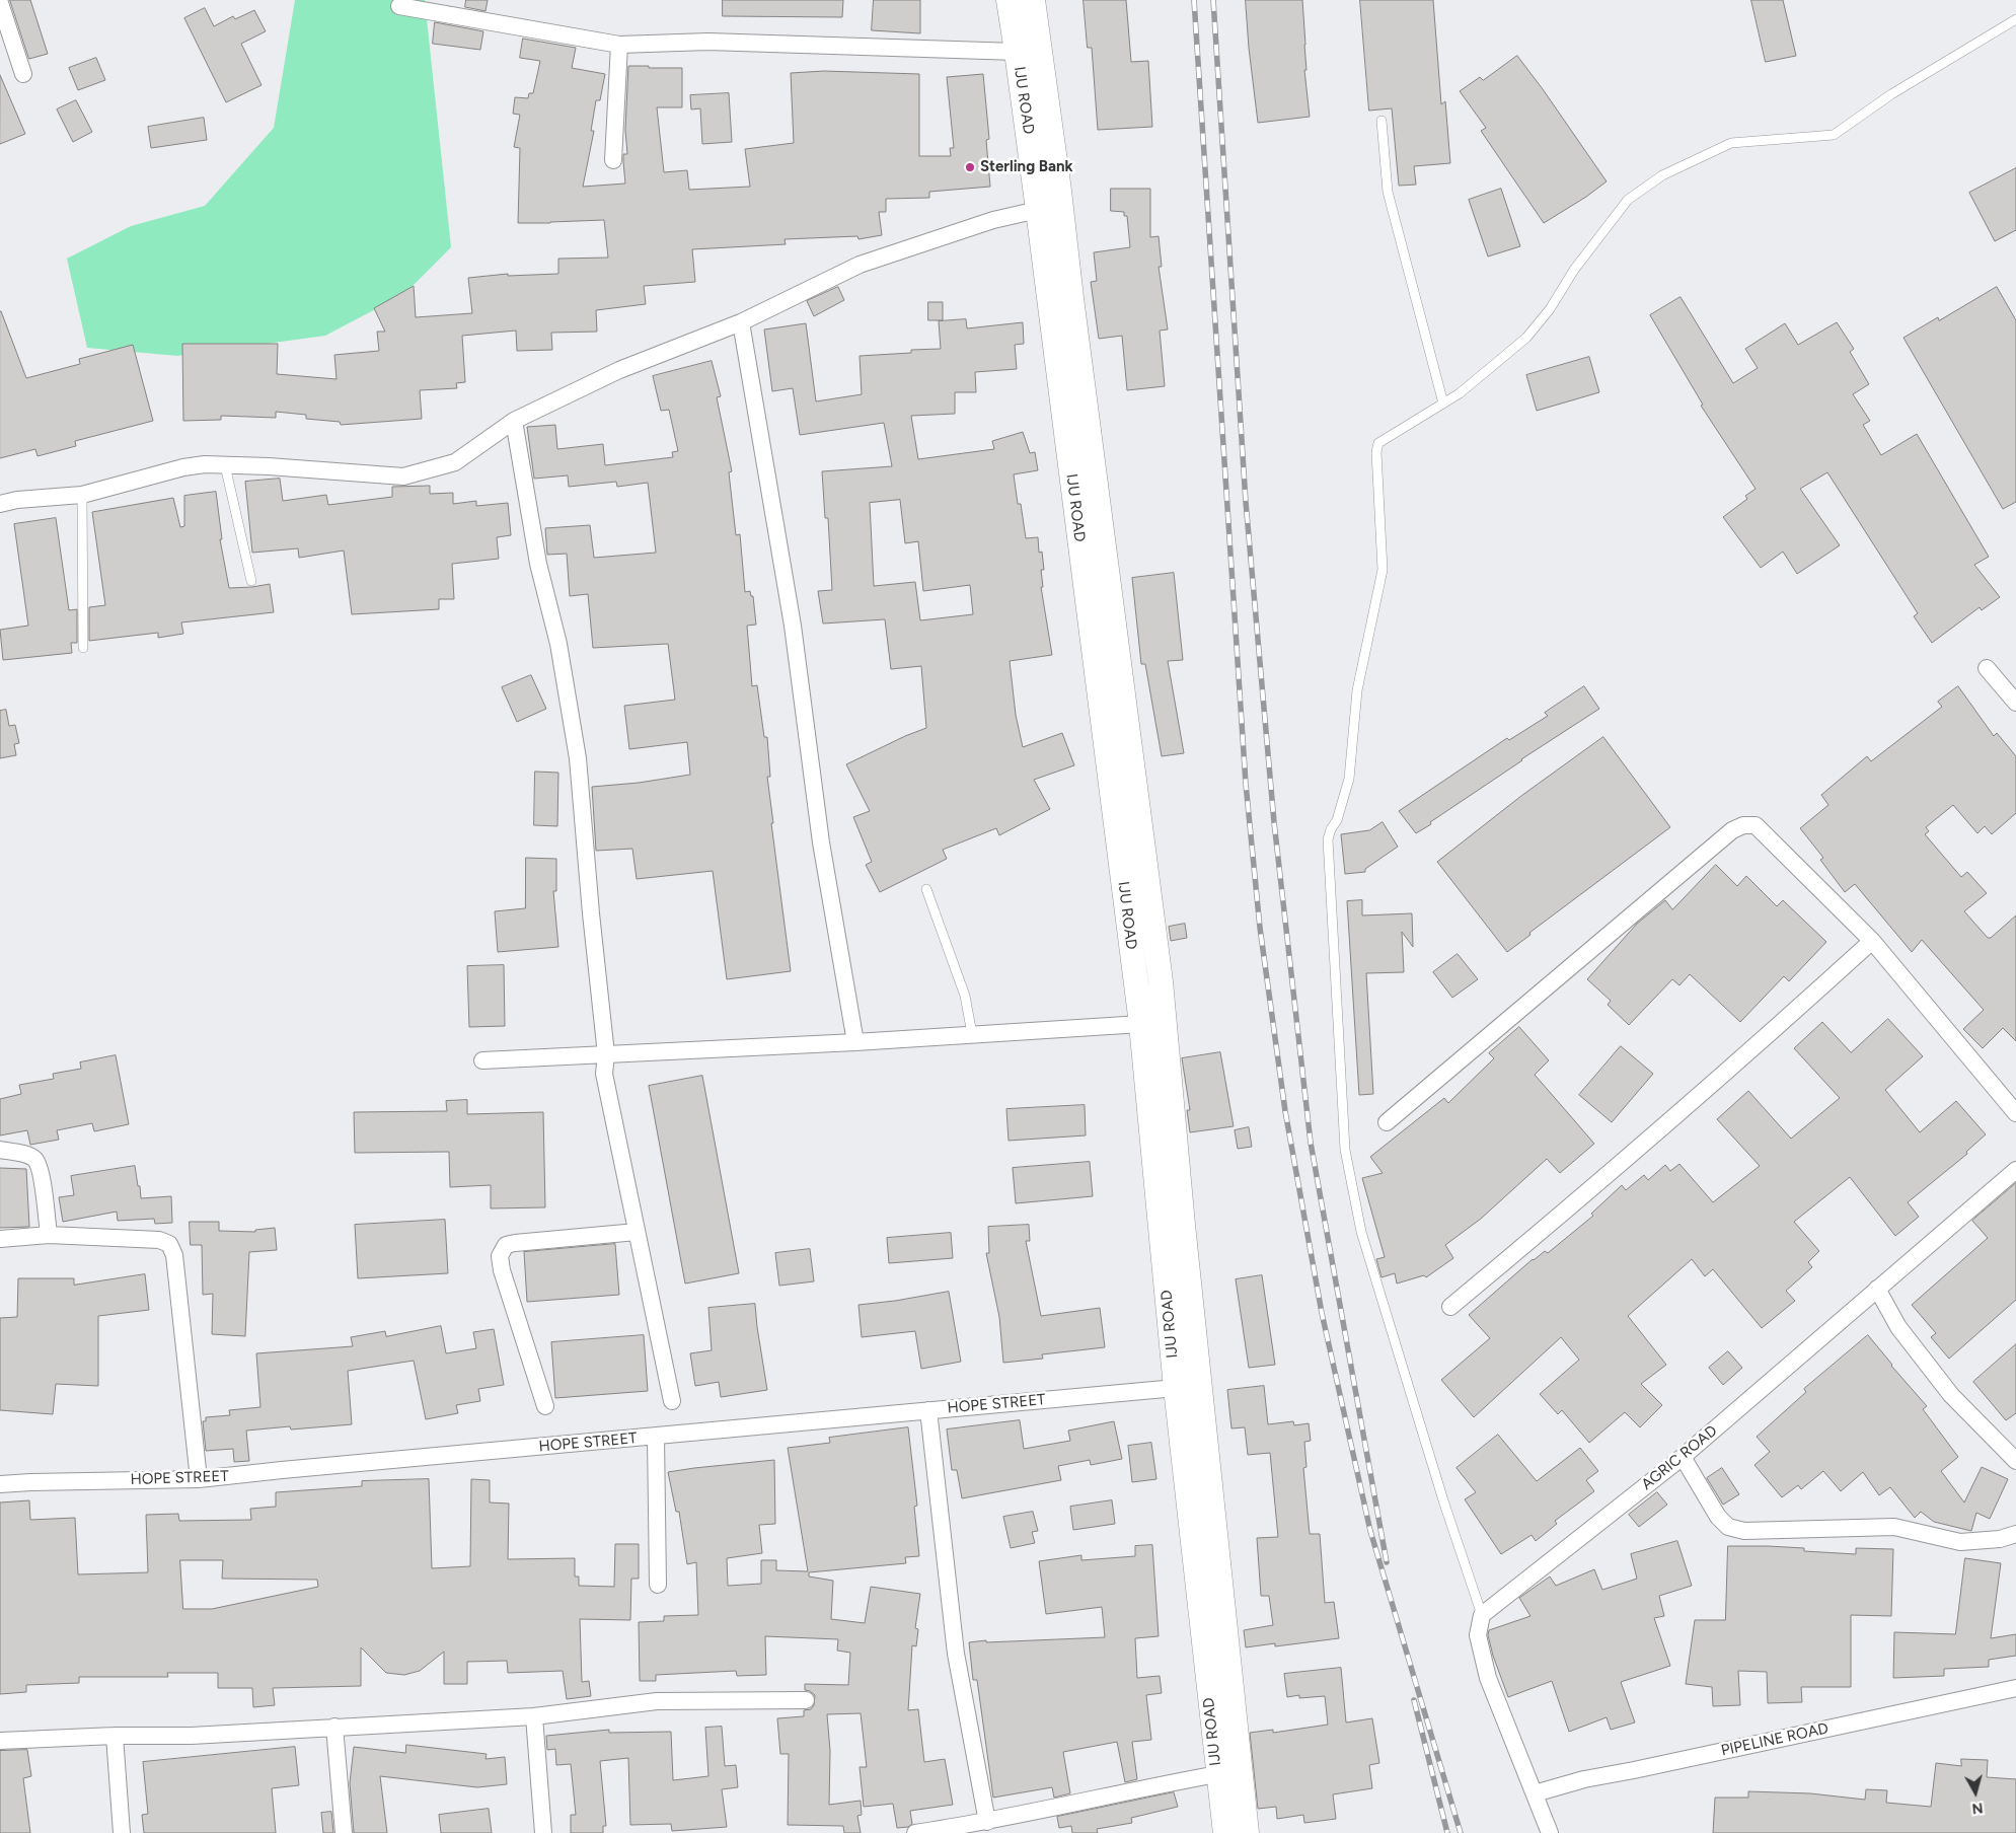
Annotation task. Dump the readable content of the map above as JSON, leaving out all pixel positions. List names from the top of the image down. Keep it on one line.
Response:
{"streets":{"main road":["IJU ROAD"],"street":["HOPE STREET","AGRIC ROAD","PIPELINE ROAD"]},"crossings":[["IJU ROAD","HOPE STREET"]],"places":["Sterling Bank"],"north":"bottom"}
